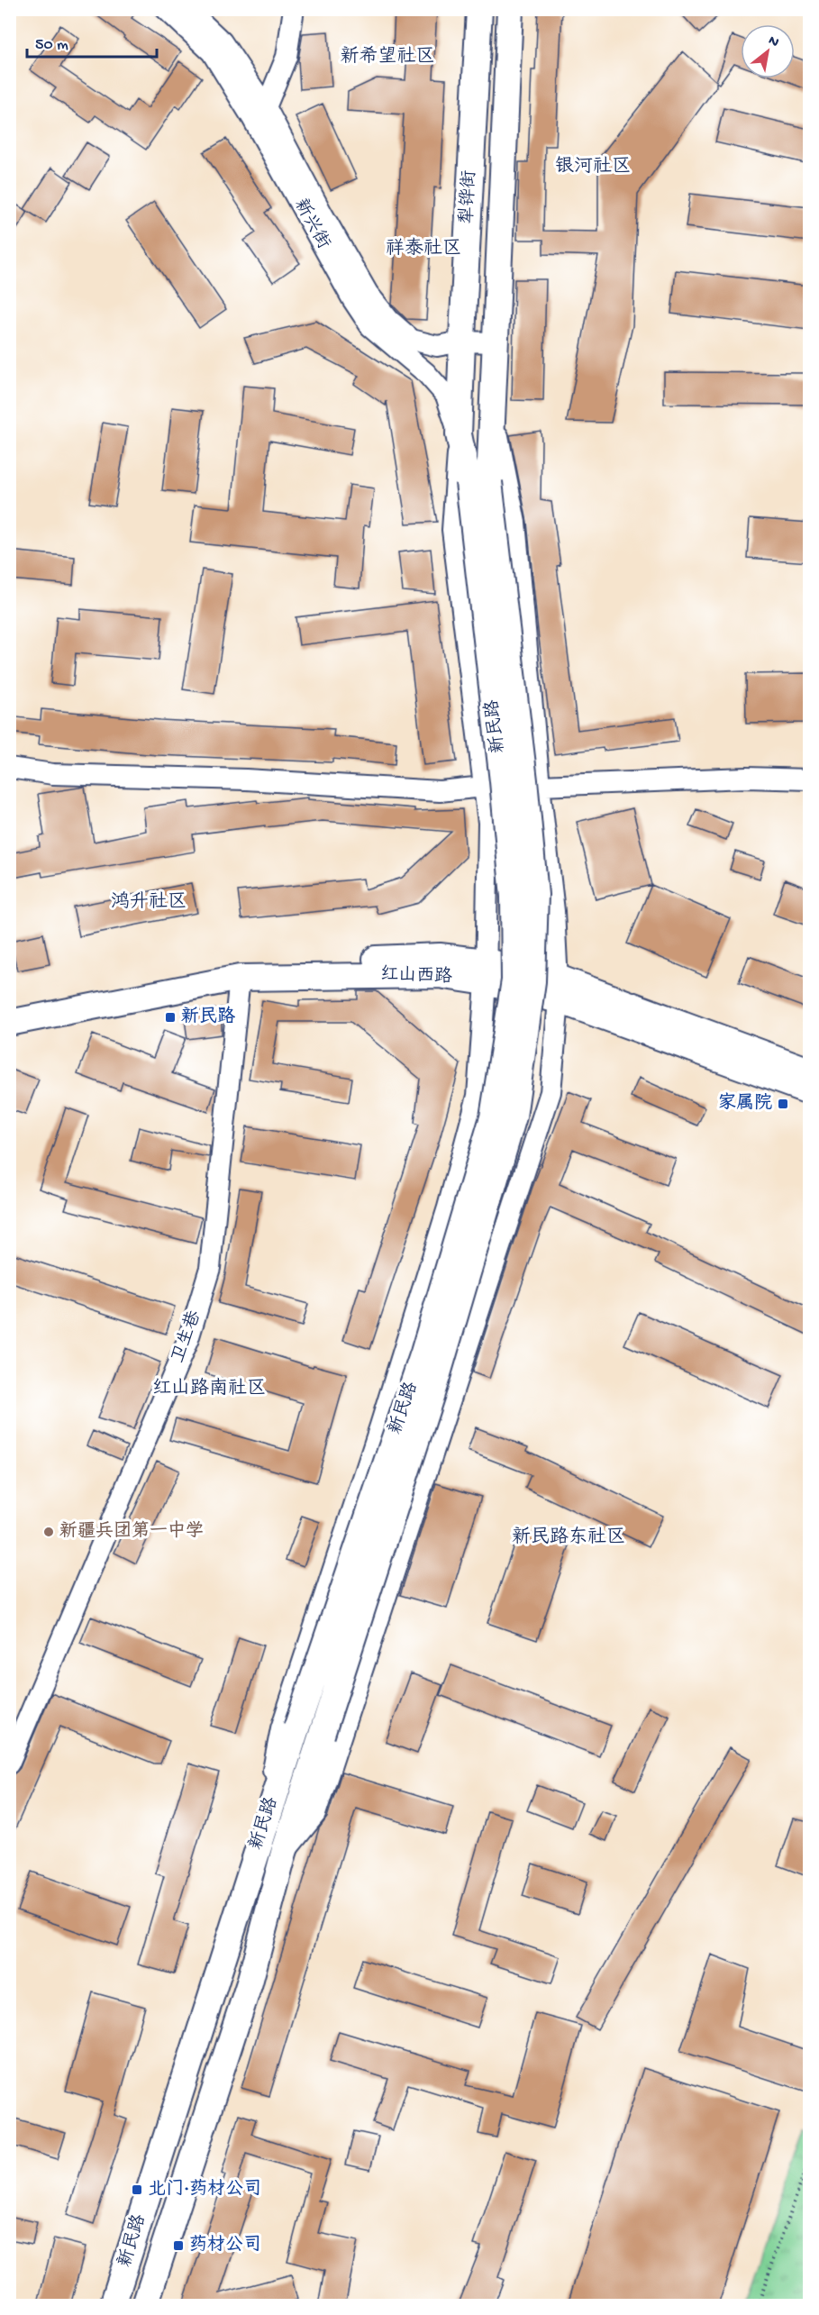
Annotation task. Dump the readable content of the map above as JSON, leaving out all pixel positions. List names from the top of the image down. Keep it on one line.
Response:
{"streets":{"main road":["犁铧街","新民路","红山西路"],"street":["新兴街","卫生巷"]},"crossings":[["犁铧街","新兴街"],["犁铧街","新民路"],["红山西路","卫生巷"]],"districts":["新希望社区","银河社区","祥泰社区","鸿升社区","红山路南社区","新民路东社区"],"places":{"transit":["新民路","家属院","北门·药材公司","药材公司"],"other":["新疆兵团第一中学"]},"scale_bar":"50 m","north":"top right"}
